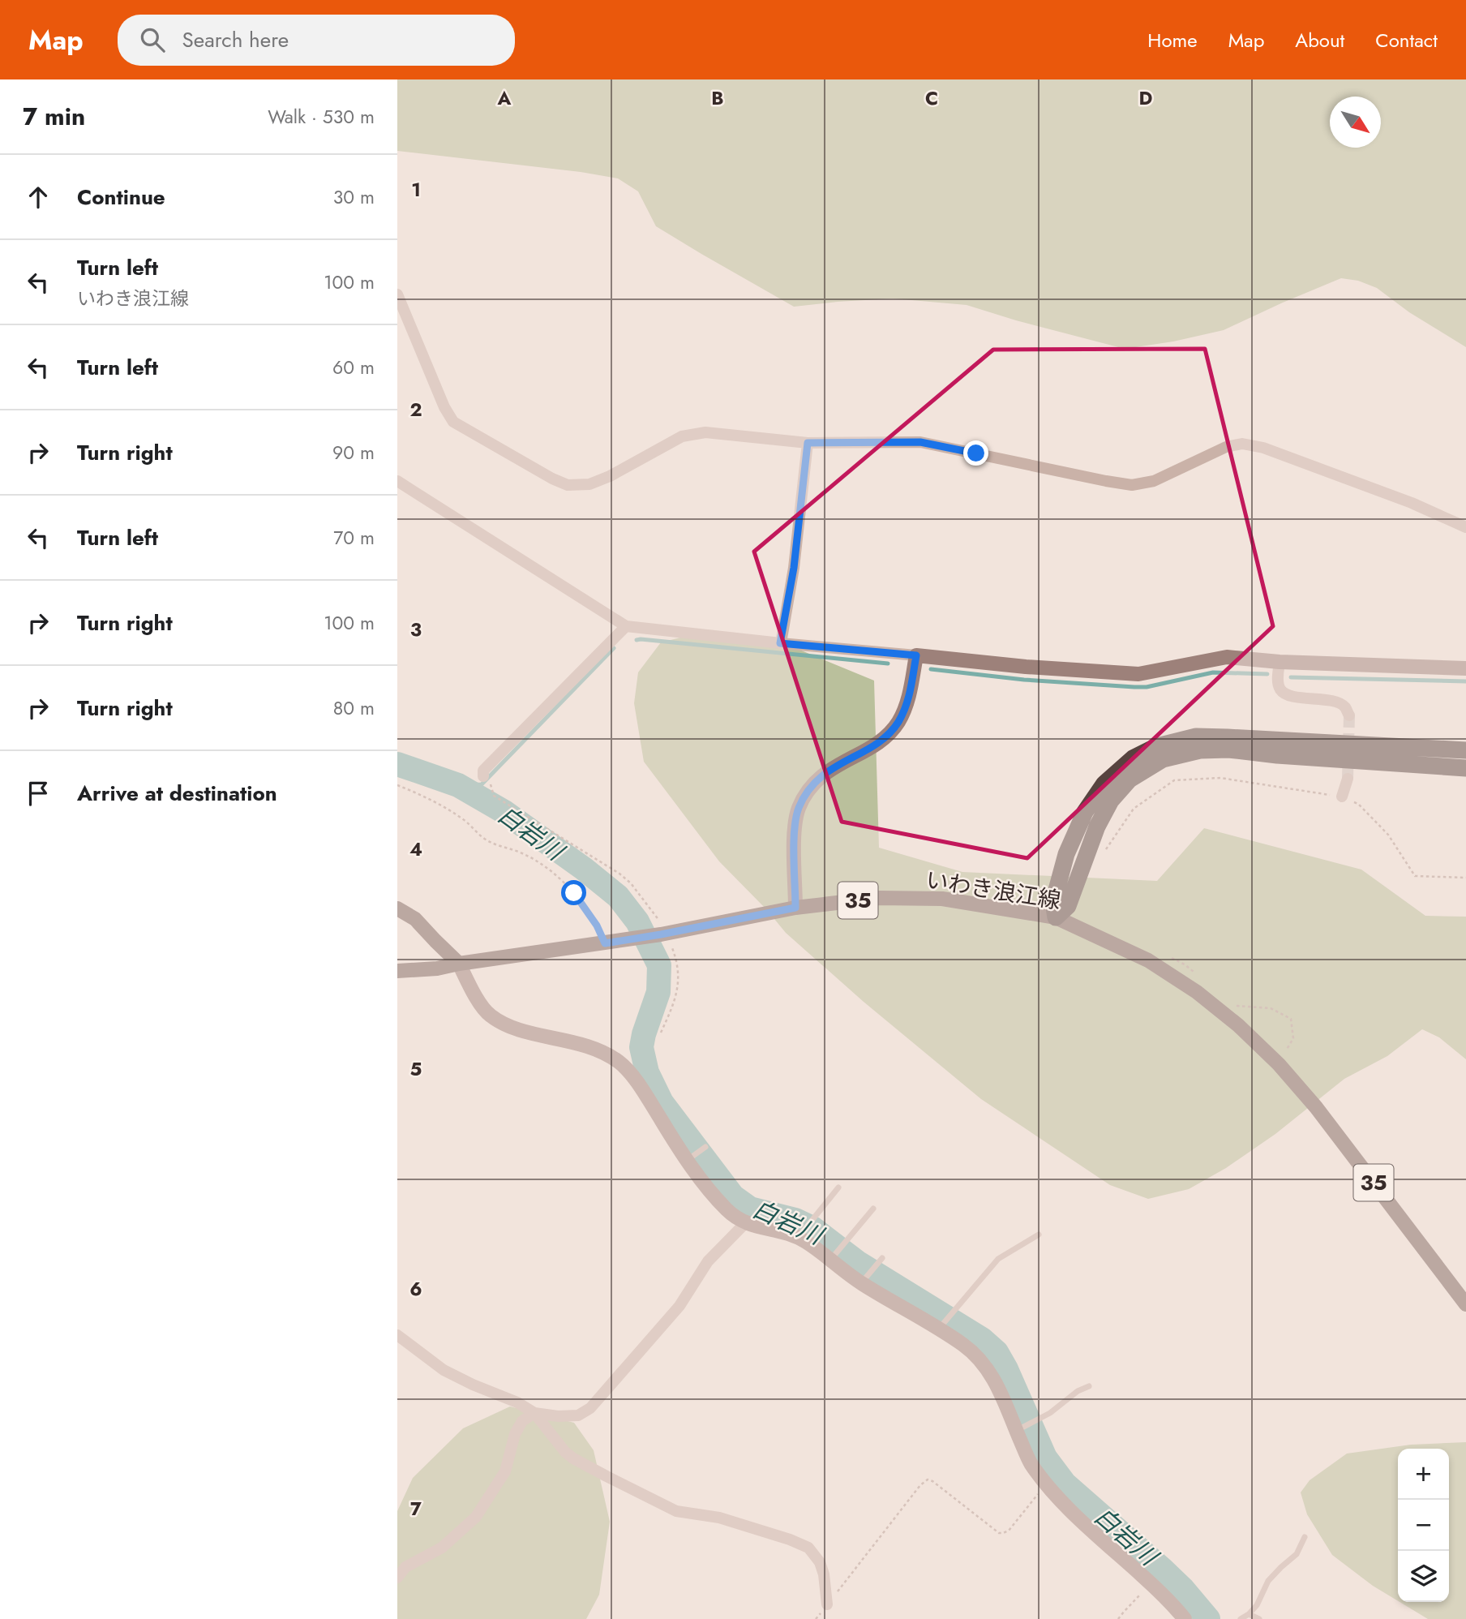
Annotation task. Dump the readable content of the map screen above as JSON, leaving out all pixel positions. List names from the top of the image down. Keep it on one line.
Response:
{"streets":{"main road":["いわき浪江線","35"]},"water":["白岩川"],"north":"bottom right","page":{"header":"Map","search":"Search here","nav":["Home","Map","About","Contact"],"heading":["7 min","Walk · 530 m"],"list":[["Continue","30 m"],["Turn left","いわき浪江線","100 m"],["Turn left","60 m"],["Turn right","90 m"],["Turn left","70 m"],["Turn right","100 m"],["Turn right","80 m"],"Arrive at destination"],"map_buttons":["+","−"]},"grid":{"columns":["A","B","C","D"],"rows":["1","2","3","4","5","6","7"]}}
